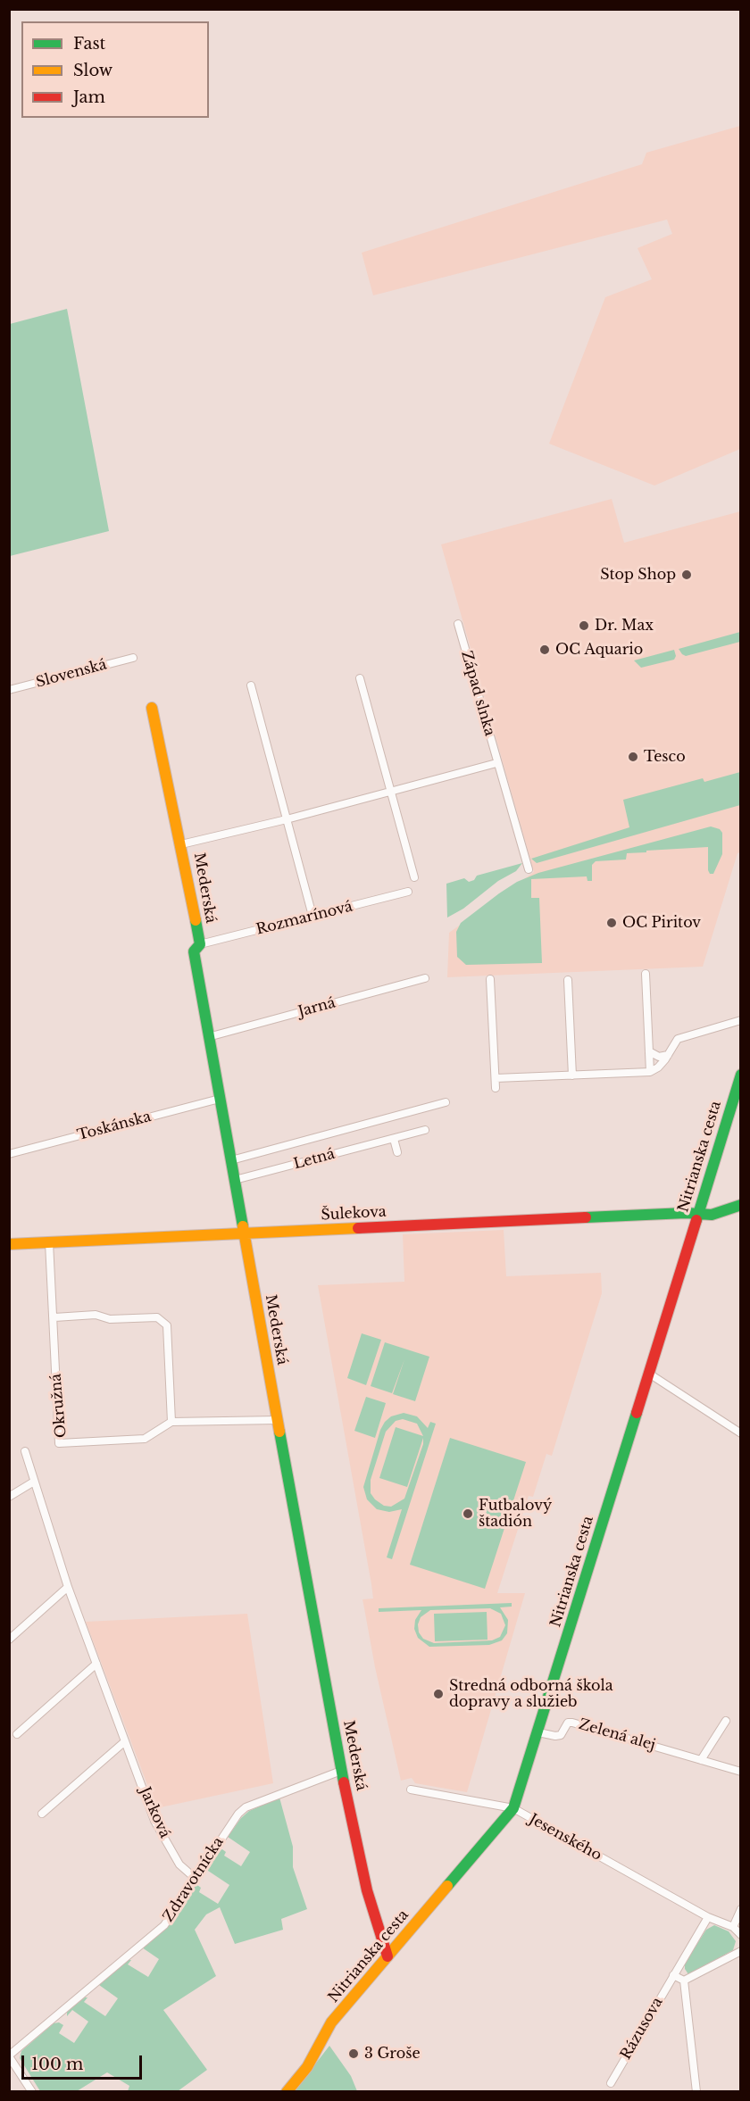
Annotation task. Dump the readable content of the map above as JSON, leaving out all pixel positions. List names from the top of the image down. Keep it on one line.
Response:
{"streets":{"street":["Slovenská","Západ slnka","Mederská","Rozmarínová","Jarná","Toskánska","Nitrianska cesta","Letná","Šulekova","Okružná","Zelená alej","Jarková","Jesenského","Zdravotnícka","Rázusova"]},"crossings":[["Mederská","Rozmarínová"],["Mederská","Jarná"],["Mederská","Toskánska"],["Mederská","Nitrianska cesta"],["Mederská","Letná"],["Mederská","Šulekova"],["Mederská","Zdravotnícka"],["Nitrianska cesta","Šulekova"],["Nitrianska cesta","Zelená alej"],["Nitrianska cesta","Jesenského"],["Šulekova","Okružná"],["Jarková","Zdravotnícka"],["Jesenského","Rázusova"]],"places":["Stop Shop","Dr. Max","OC Aquario","Tesco","OC Piritov","Futbalový štadión","Stredná odborná škola dopravy a služieb","3 Groše"],"legend":["Fast","Slow","Jam"],"scale_bar":"100 m"}
